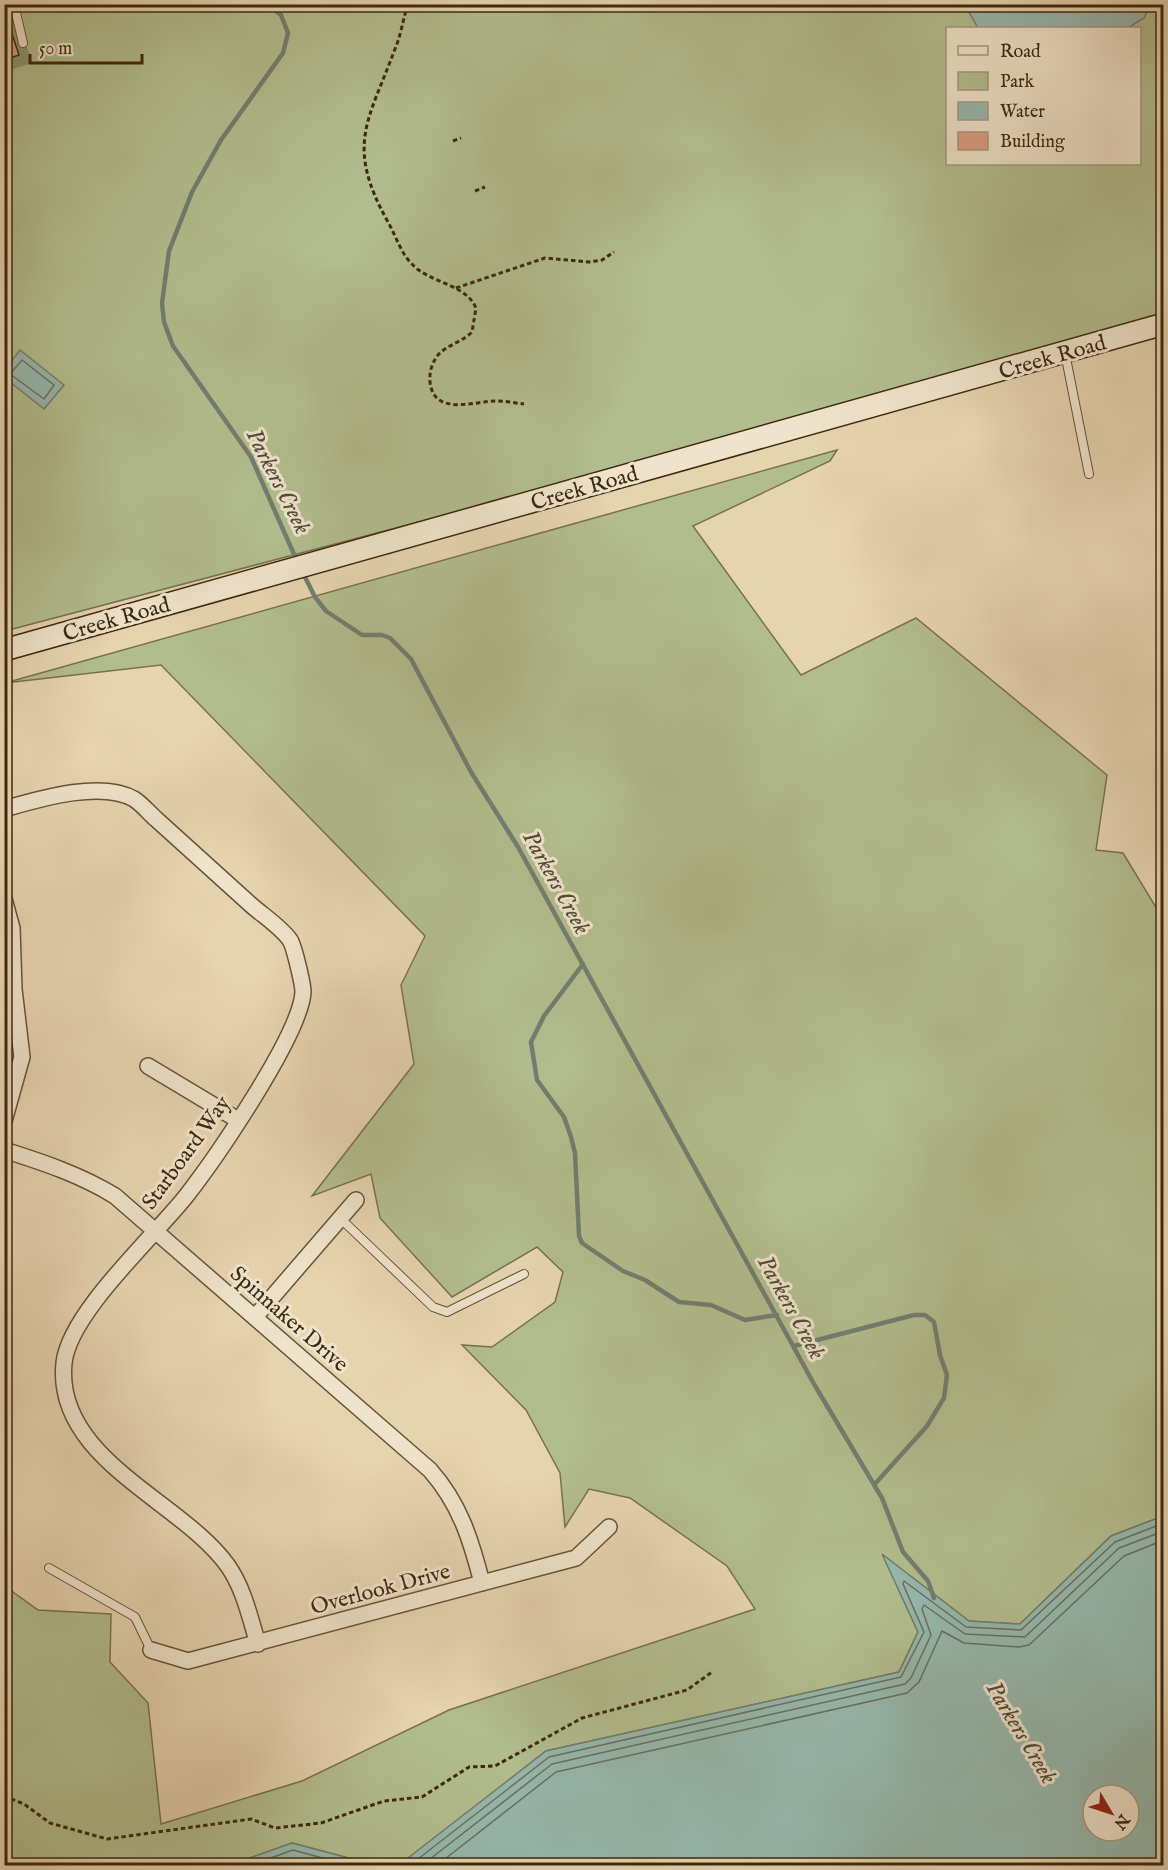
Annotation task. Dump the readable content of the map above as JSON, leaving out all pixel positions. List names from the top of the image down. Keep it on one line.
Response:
{"streets":{"main road":["Creek Road"],"street":["Starboard Way","Spinnaker Drive","Overlook Drive"]},"crossings":[["Starboard Way","Spinnaker Drive"],["Starboard Way","Overlook Drive"],["Spinnaker Drive","Overlook Drive"]],"water":["Parkers Creek"],"legend":["Road","Park","Water","Building"],"scale_bar":"50 m","north":"bottom right"}
